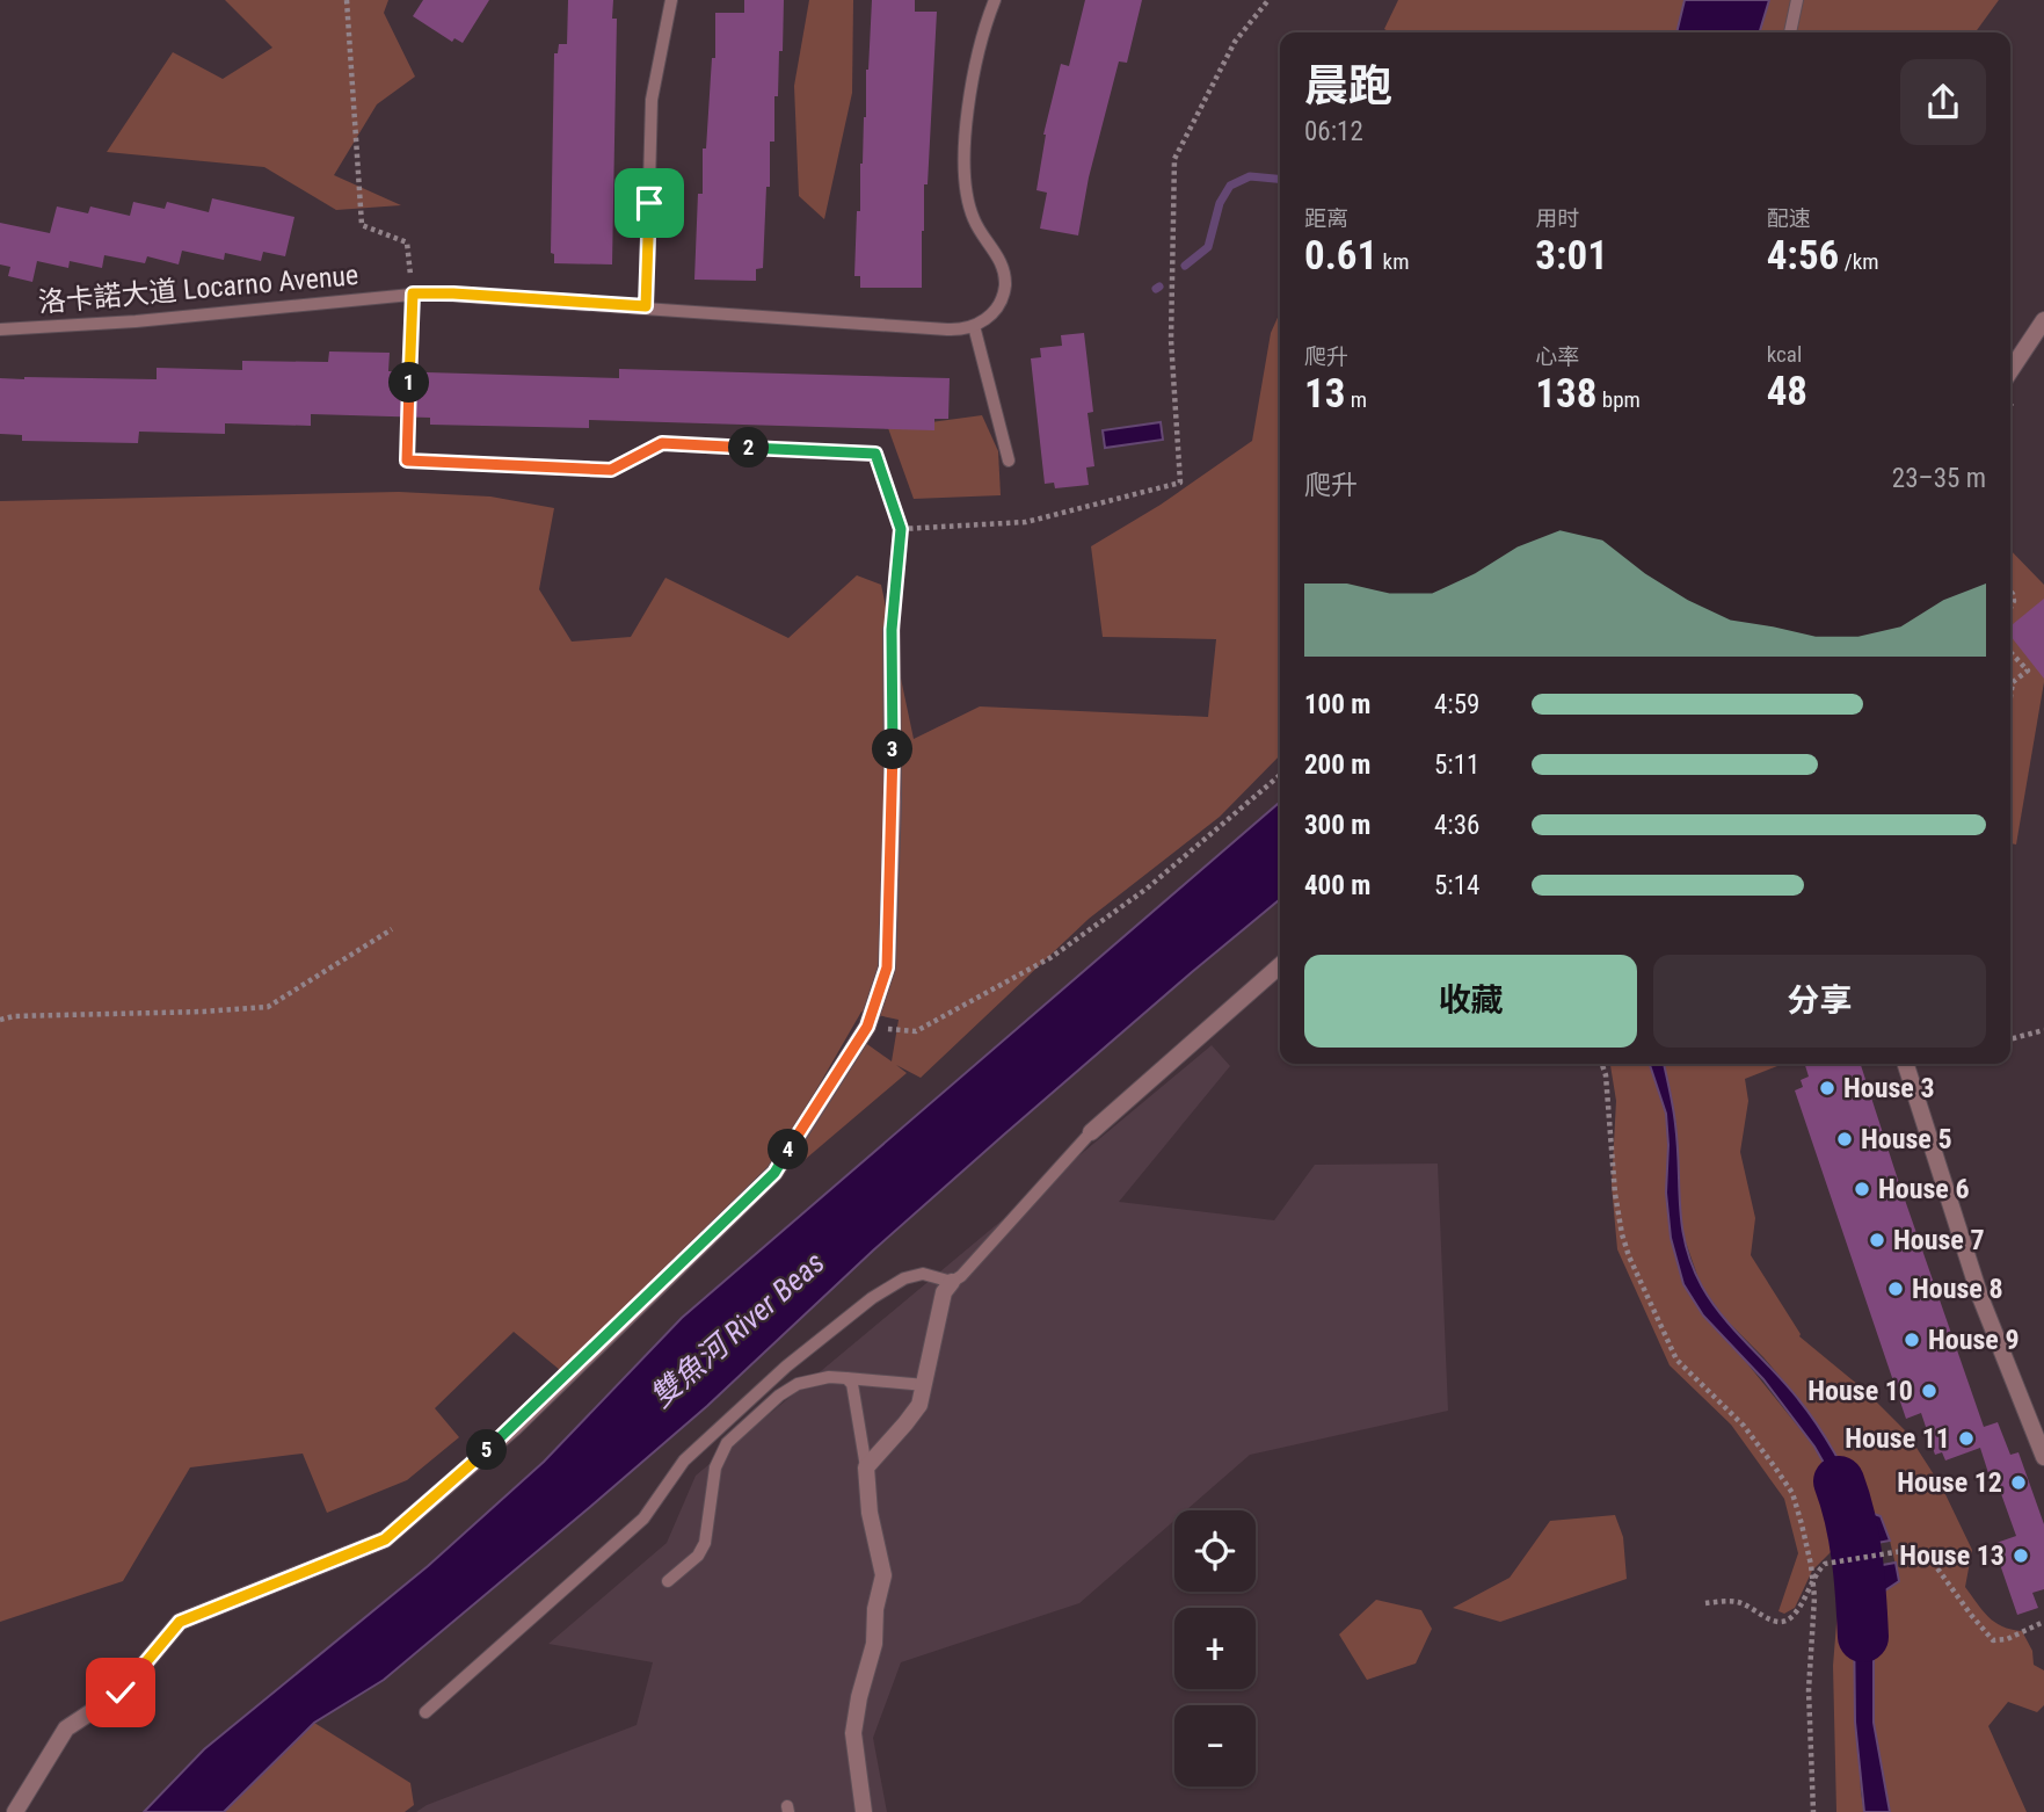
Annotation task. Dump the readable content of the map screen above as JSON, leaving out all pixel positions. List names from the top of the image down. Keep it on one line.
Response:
{"streets":{"lane":["洛卡諾大道 Locarno Avenue"]},"water":["雙魚河 River Beas"],"places":["House 3","House 5","House 6","House 7","House 8","House 9","House 10","House 11","House 12","House 13"],"page":{"heading":["晨跑","06:12"],"stats":[["距离","0.61 km"],["用时","3:01"],["配速","4:56 /km"],["爬升","13 m"],["心率","138 bpm"],["kcal","48"]],"pins":["1","2","3","4","5"],"chart":["爬升","23–35 m"],"list":[{"name":"100 m","note":"4:59"},{"name":"200 m","note":"5:11"},{"name":"300 m","note":"4:36"},{"name":"400 m","note":"5:14"}],"buttons":["收藏","分享"],"map_buttons":["+","−"]}}
